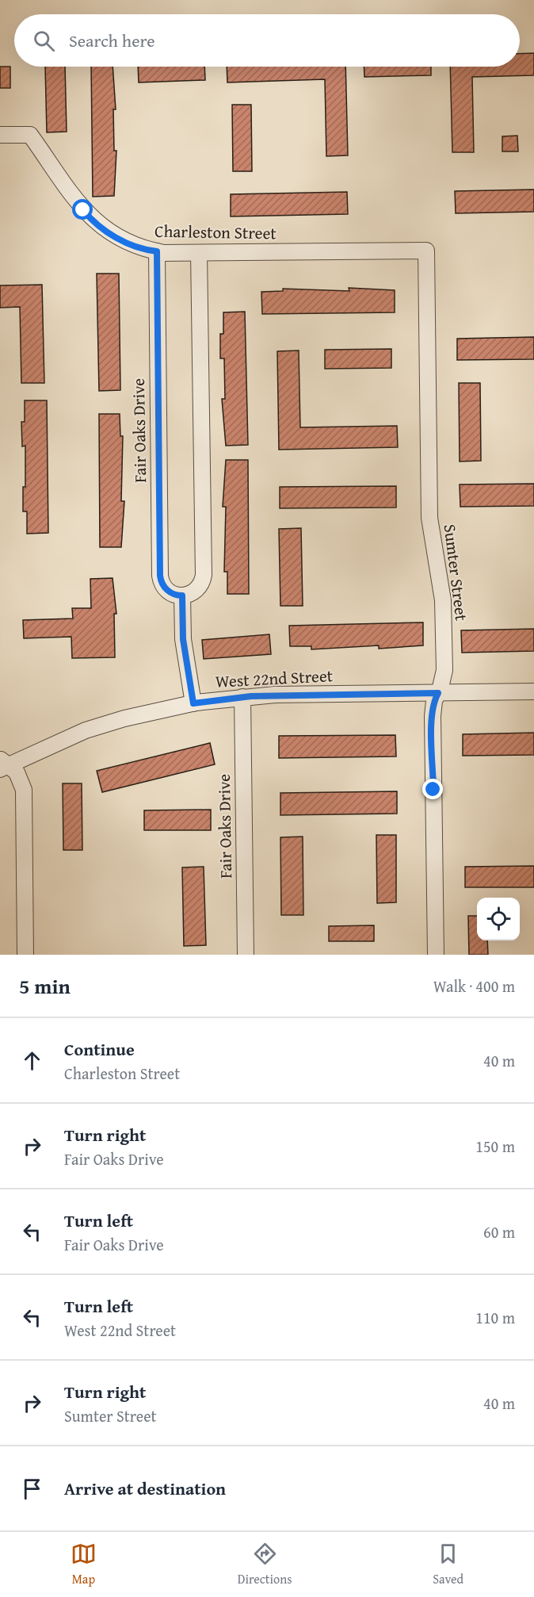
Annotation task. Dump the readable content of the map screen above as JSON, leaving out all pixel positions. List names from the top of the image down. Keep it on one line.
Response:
{"streets":{"street":["Charleston Street","Fair Oaks Drive","Sumter Street","West 22nd Street"]},"crossings":[["Charleston Street","Fair Oaks Drive"],["Charleston Street","Sumter Street"],["Fair Oaks Drive","West 22nd Street"],["Sumter Street","West 22nd Street"]],"page":{"search":"Search here","heading":["5 min","Walk · 400 m"],"list":[["Continue","Charleston Street","40 m"],["Turn right","Fair Oaks Drive","150 m"],["Turn left","Fair Oaks Drive","60 m"],["Turn left","West 22nd Street","110 m"],["Turn right","Sumter Street","40 m"],"Arrive at destination"],"nav":["Map","Directions","Saved"]}}
